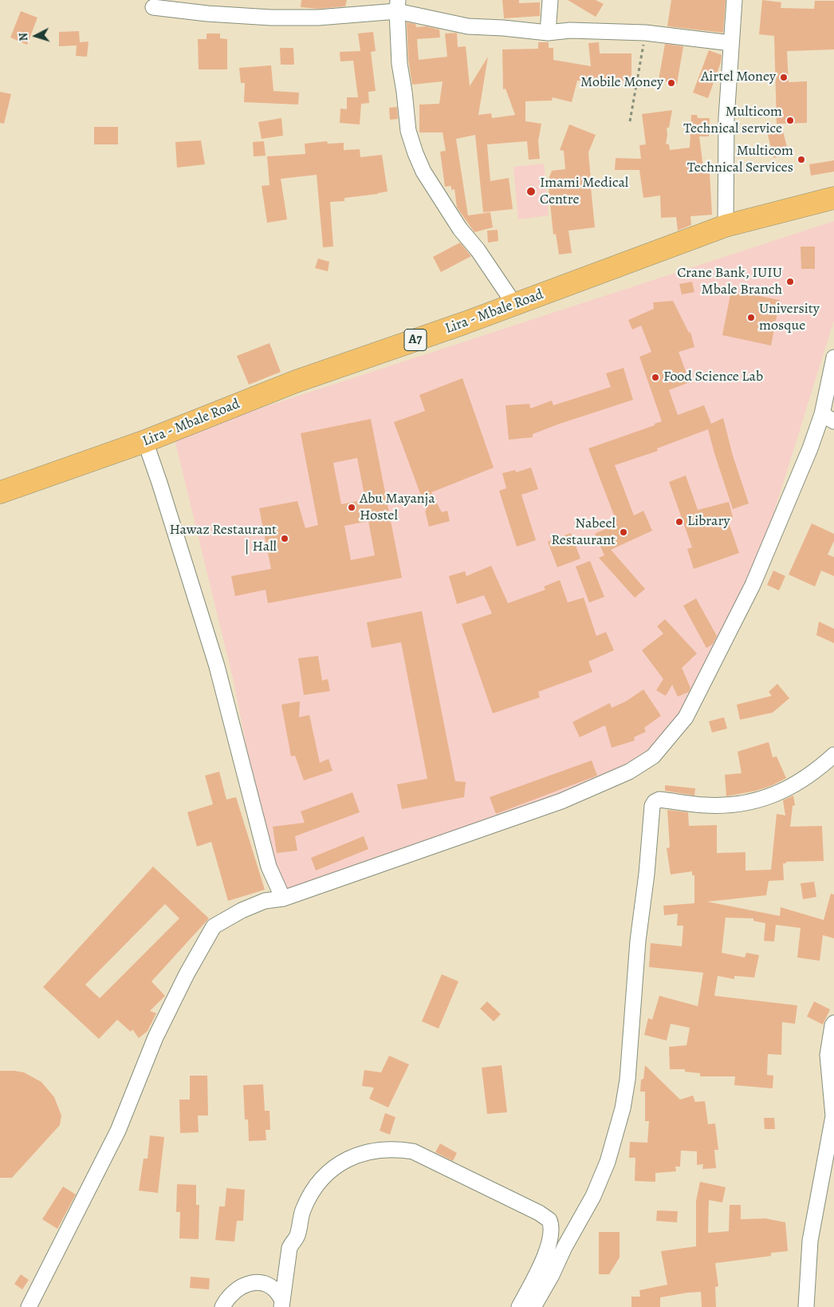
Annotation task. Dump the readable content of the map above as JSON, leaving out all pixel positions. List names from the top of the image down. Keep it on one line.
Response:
{"streets":{"main road":["Lira - Mbale Road","A7"]},"places":["Airtel Money","Mobile Money","Multicom Technical service","Multicom Technical Services","Imami Medical Centre","Crane Bank, IUIU Mbale Branch","University mosque","Food Science Lab","Abu Mayanja Hostel","Library","Nabeel Restaurant","Hawaz Restaurant | Hall"],"north":"left"}
